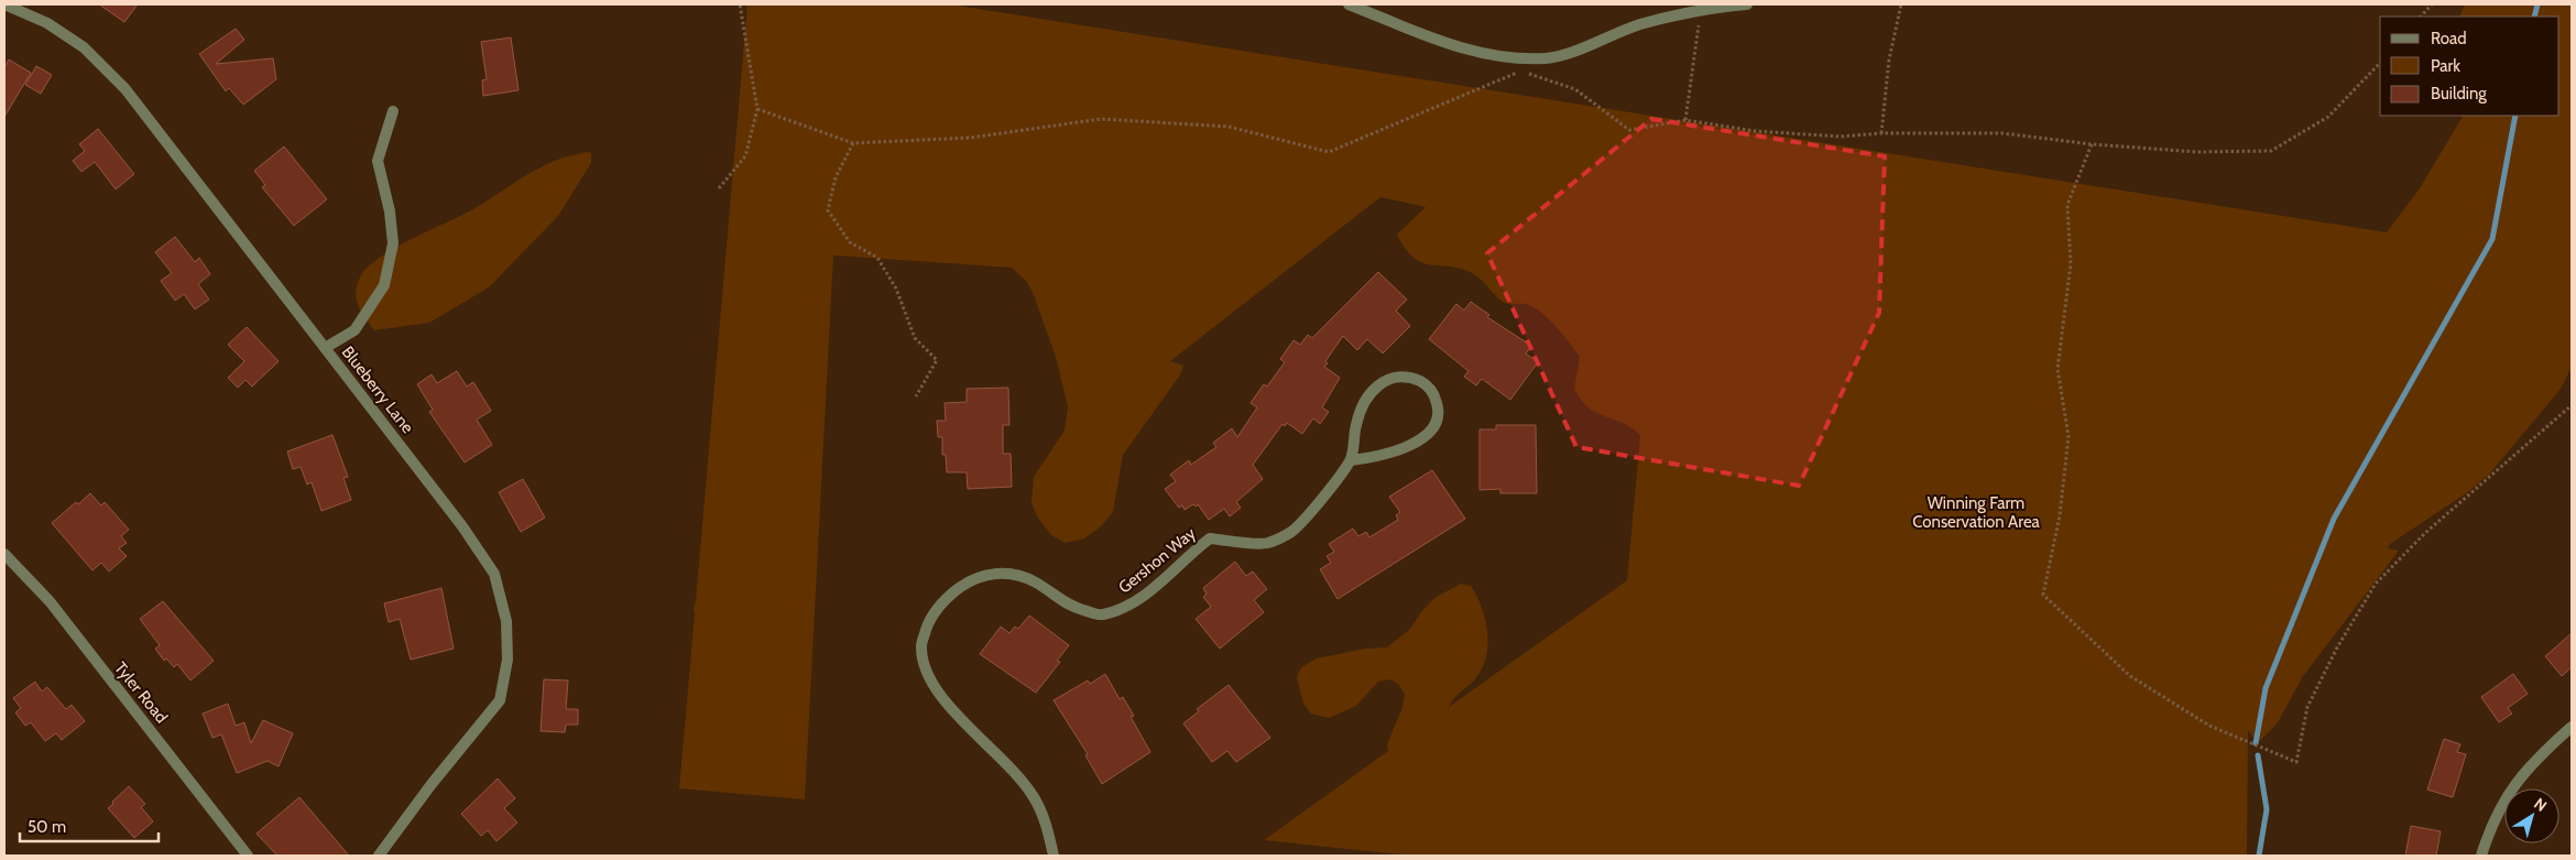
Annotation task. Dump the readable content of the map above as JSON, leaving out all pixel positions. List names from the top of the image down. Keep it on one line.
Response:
{"streets":{"street":["Blueberry Lane","Gershon Way","Tyler Road"]},"parks":["Winning Farm Conservation Area"],"legend":["Road","Park","Building"],"scale_bar":"50 m","north":"top right"}
